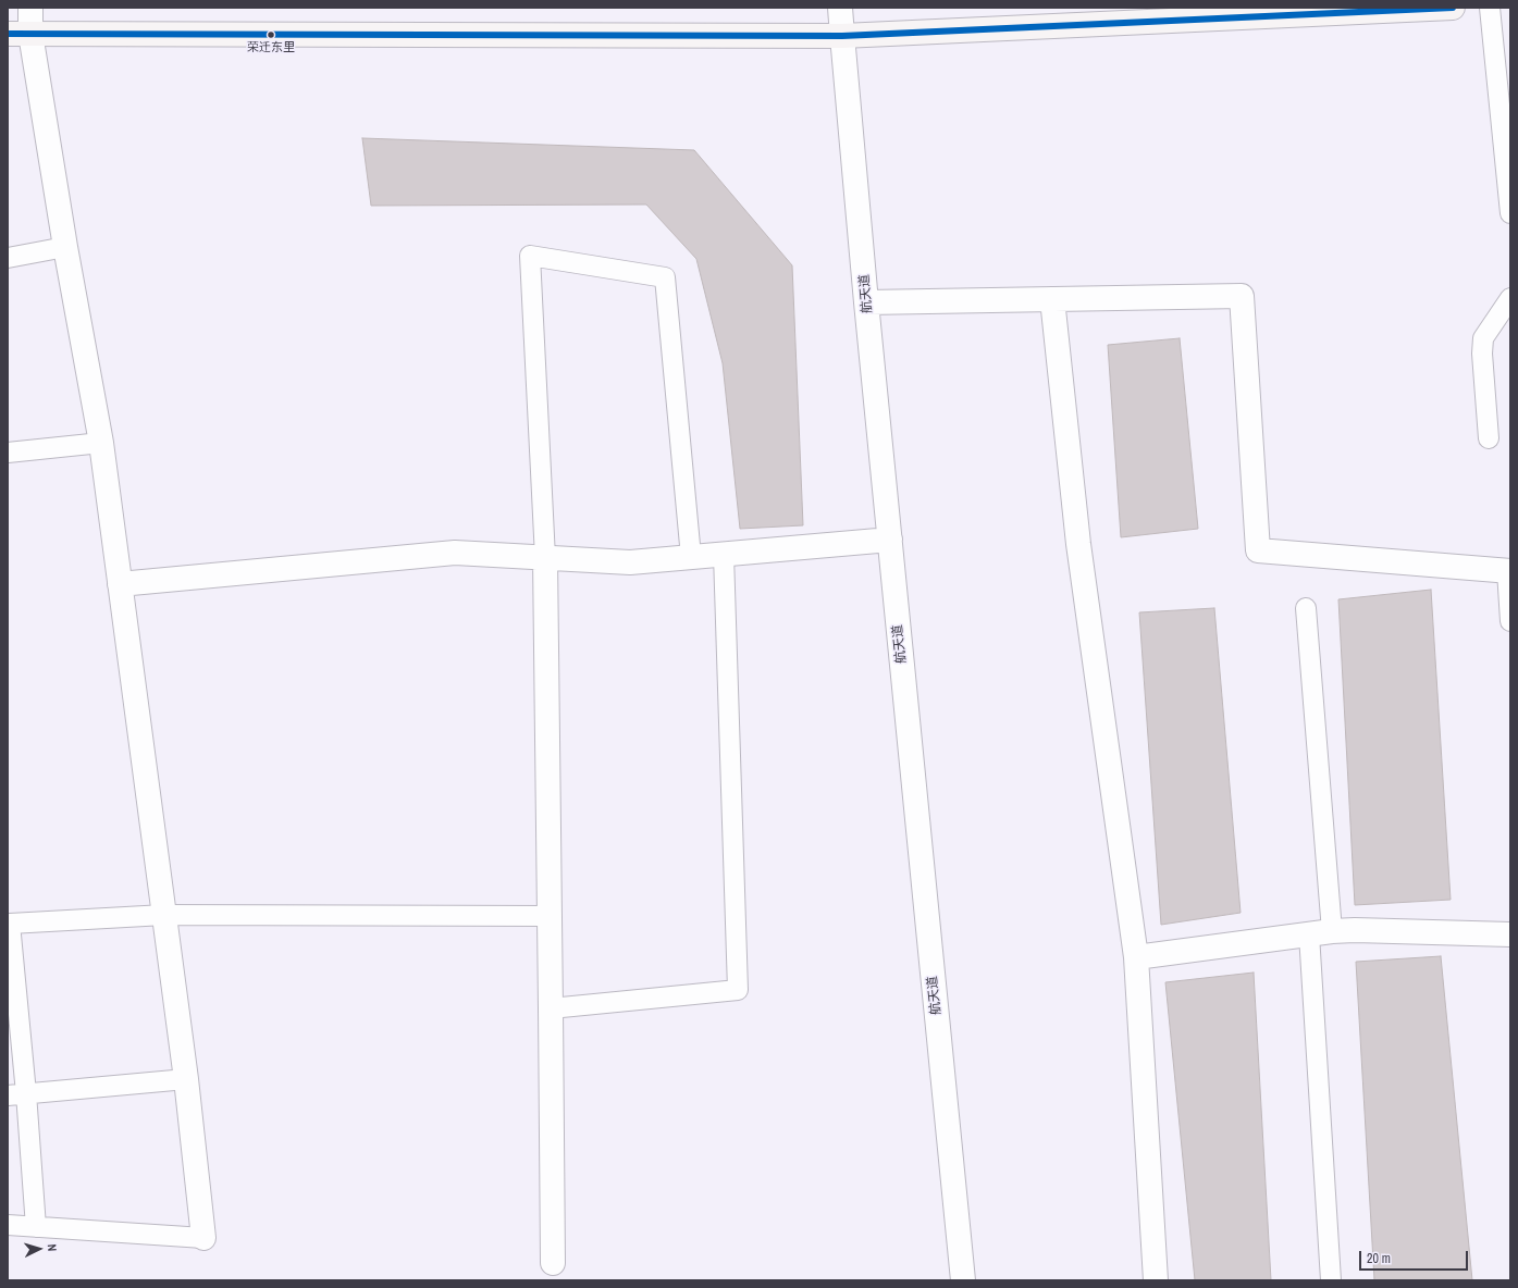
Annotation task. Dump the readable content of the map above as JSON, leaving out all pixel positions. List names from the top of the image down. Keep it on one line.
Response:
{"streets":{"street":["航天道"]},"places":["荣迁东里"],"scale_bar":"20 m","north":"right"}
